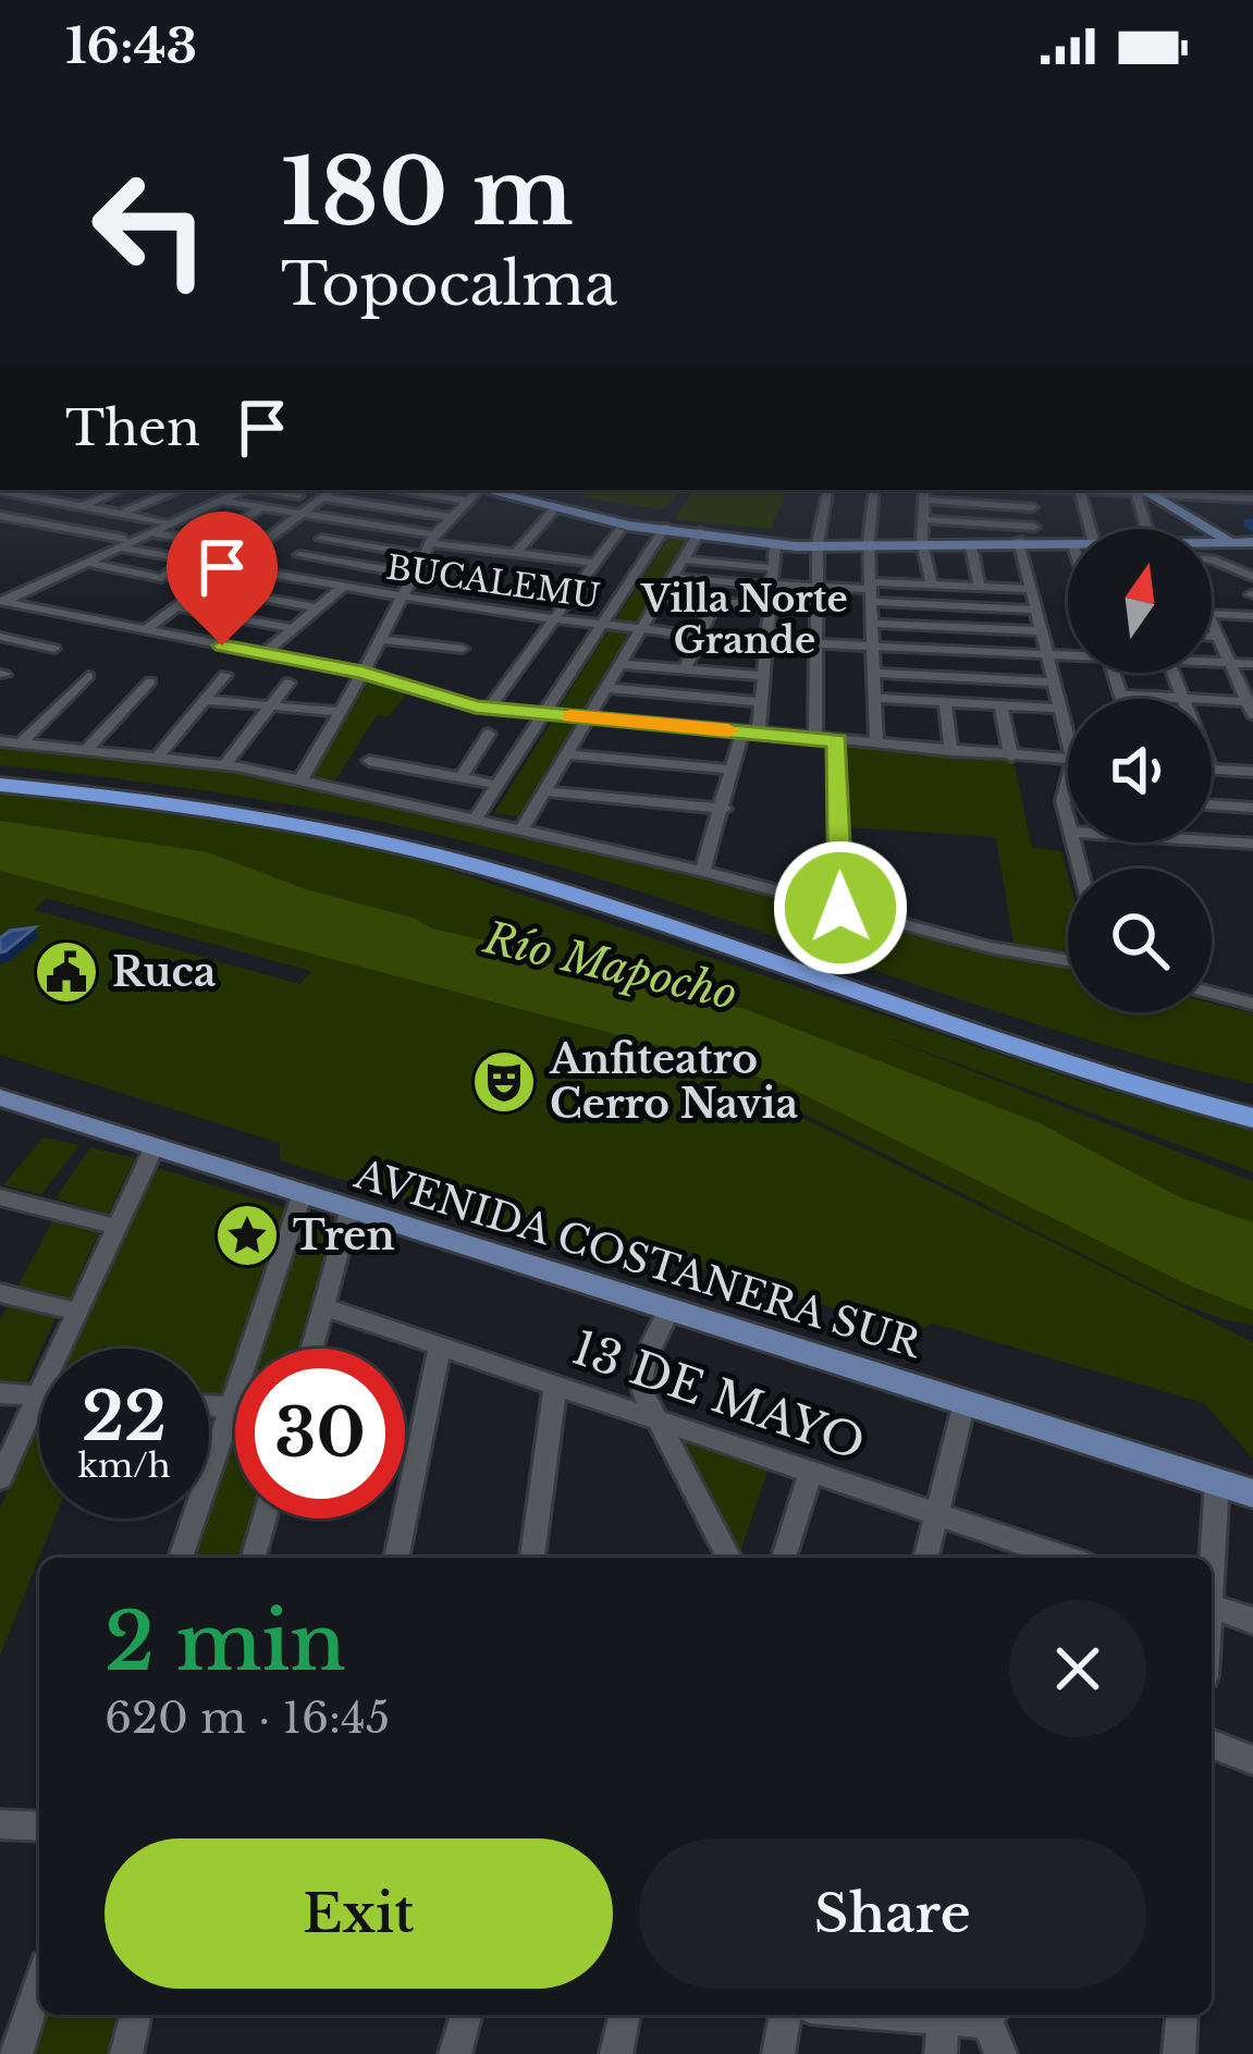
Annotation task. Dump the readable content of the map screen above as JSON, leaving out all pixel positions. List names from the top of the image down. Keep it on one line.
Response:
{"streets":{"main road":["AVENIDA COSTANERA SUR"],"street":["BUCALEMU","13 DE MAYO"]},"districts":["Villa Norte Grande"],"water":["Río Mapocho"],"places":{"public building":["Ruca"],"theatre":["Anfiteatro Cerro Navia"],"place":["Tren"]},"north":"top","page":{"status":"16:43","turn":["180 m","Topocalma"],"then":"Then","speed":"22 km/h","limit":"30","heading":["2 min","620 m · 16:45"],"buttons":["Exit","Share"]}}
